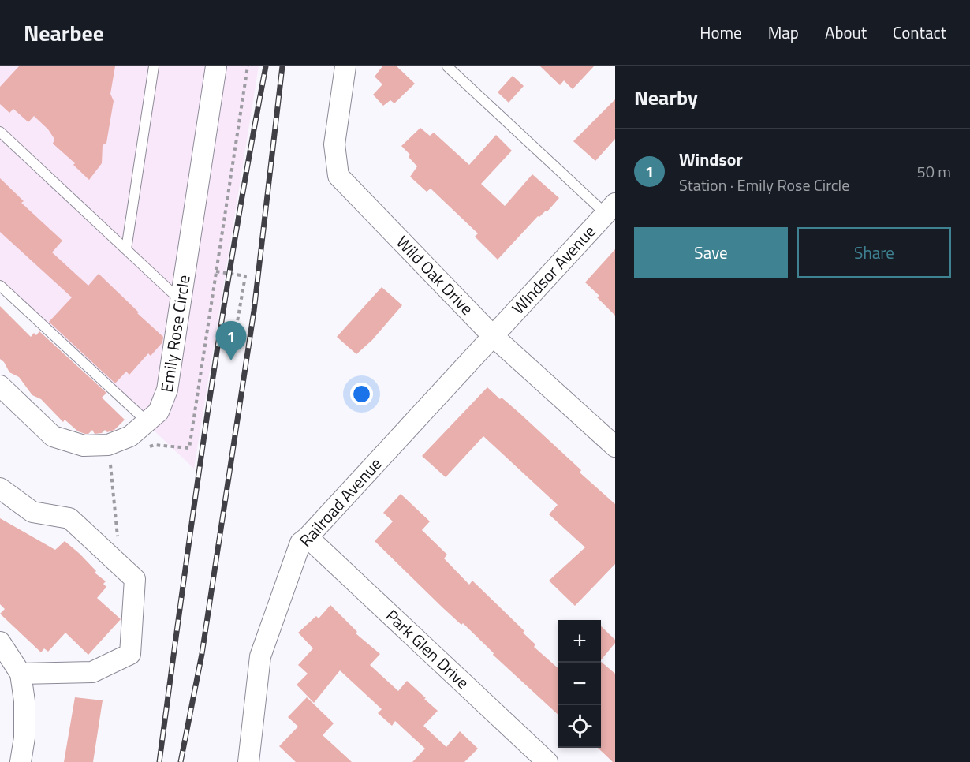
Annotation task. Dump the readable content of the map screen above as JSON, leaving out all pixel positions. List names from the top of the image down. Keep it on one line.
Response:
{"streets":{"street":["Windsor Avenue","Wild Oak Drive","Emily Rose Circle","Railroad Avenue","Park Glen Drive"]},"crossings":[["Windsor Avenue","Wild Oak Drive"],["Windsor Avenue","Railroad Avenue"],["Wild Oak Drive","Railroad Avenue"],["Railroad Avenue","Park Glen Drive"]],"page":{"header":"Nearbee","nav":["Home","Map","About","Contact"],"heading":"Nearby","list":[{"mark":"1","name":"Windsor","note":"Station · Emily Rose Circle","value":"50 m"}],"buttons":["Save","Share"],"pins":"1","map_buttons":["+","−"]}}
